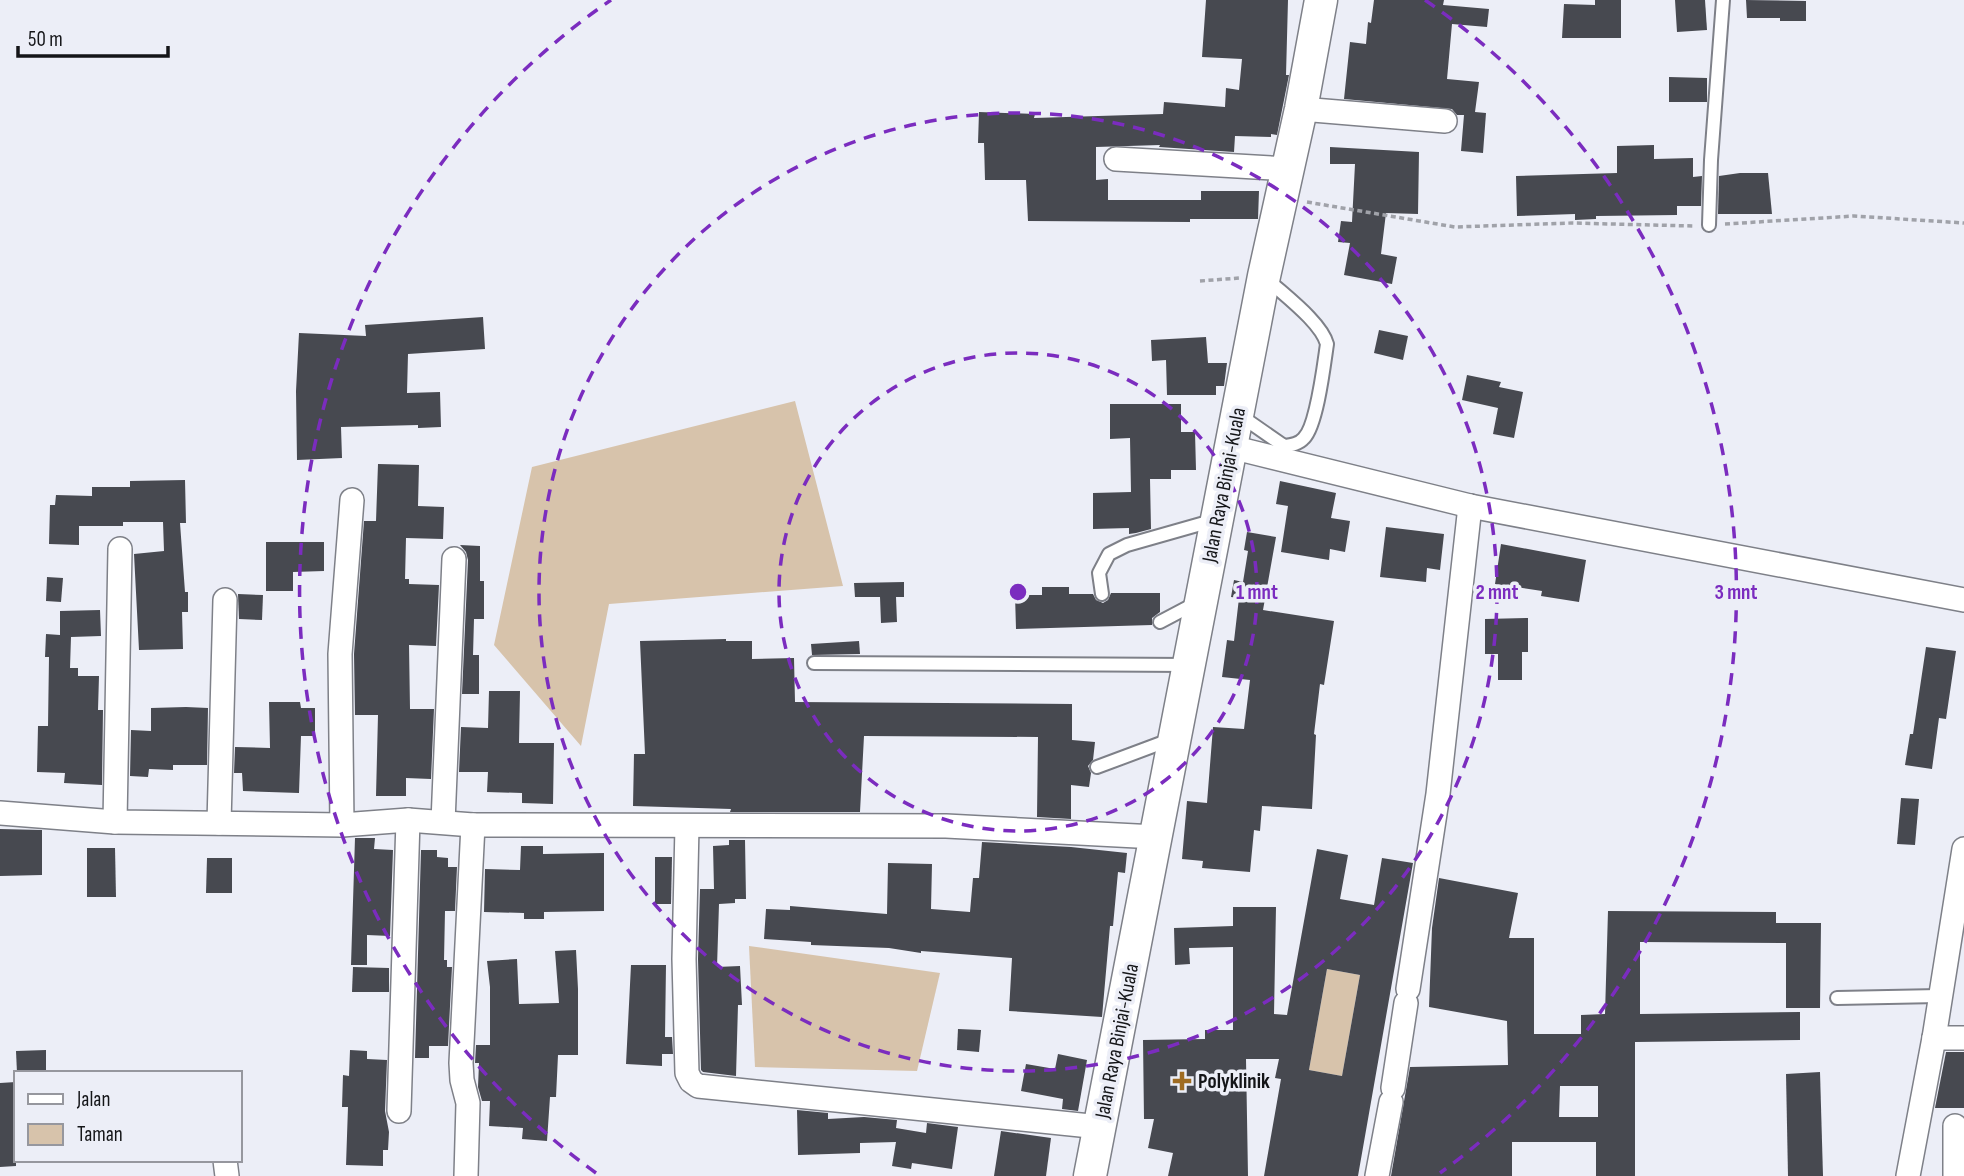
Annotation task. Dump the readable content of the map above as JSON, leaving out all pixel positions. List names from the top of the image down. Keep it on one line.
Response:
{"streets":{"main road":["Jalan Raya Binjai-Kuala"]},"places":{"health":["Polyklinik"]},"legend":["Jalan","Taman"],"scale_bar":"50 m","rings":["1 mnt","2 mnt","3 mnt"]}
